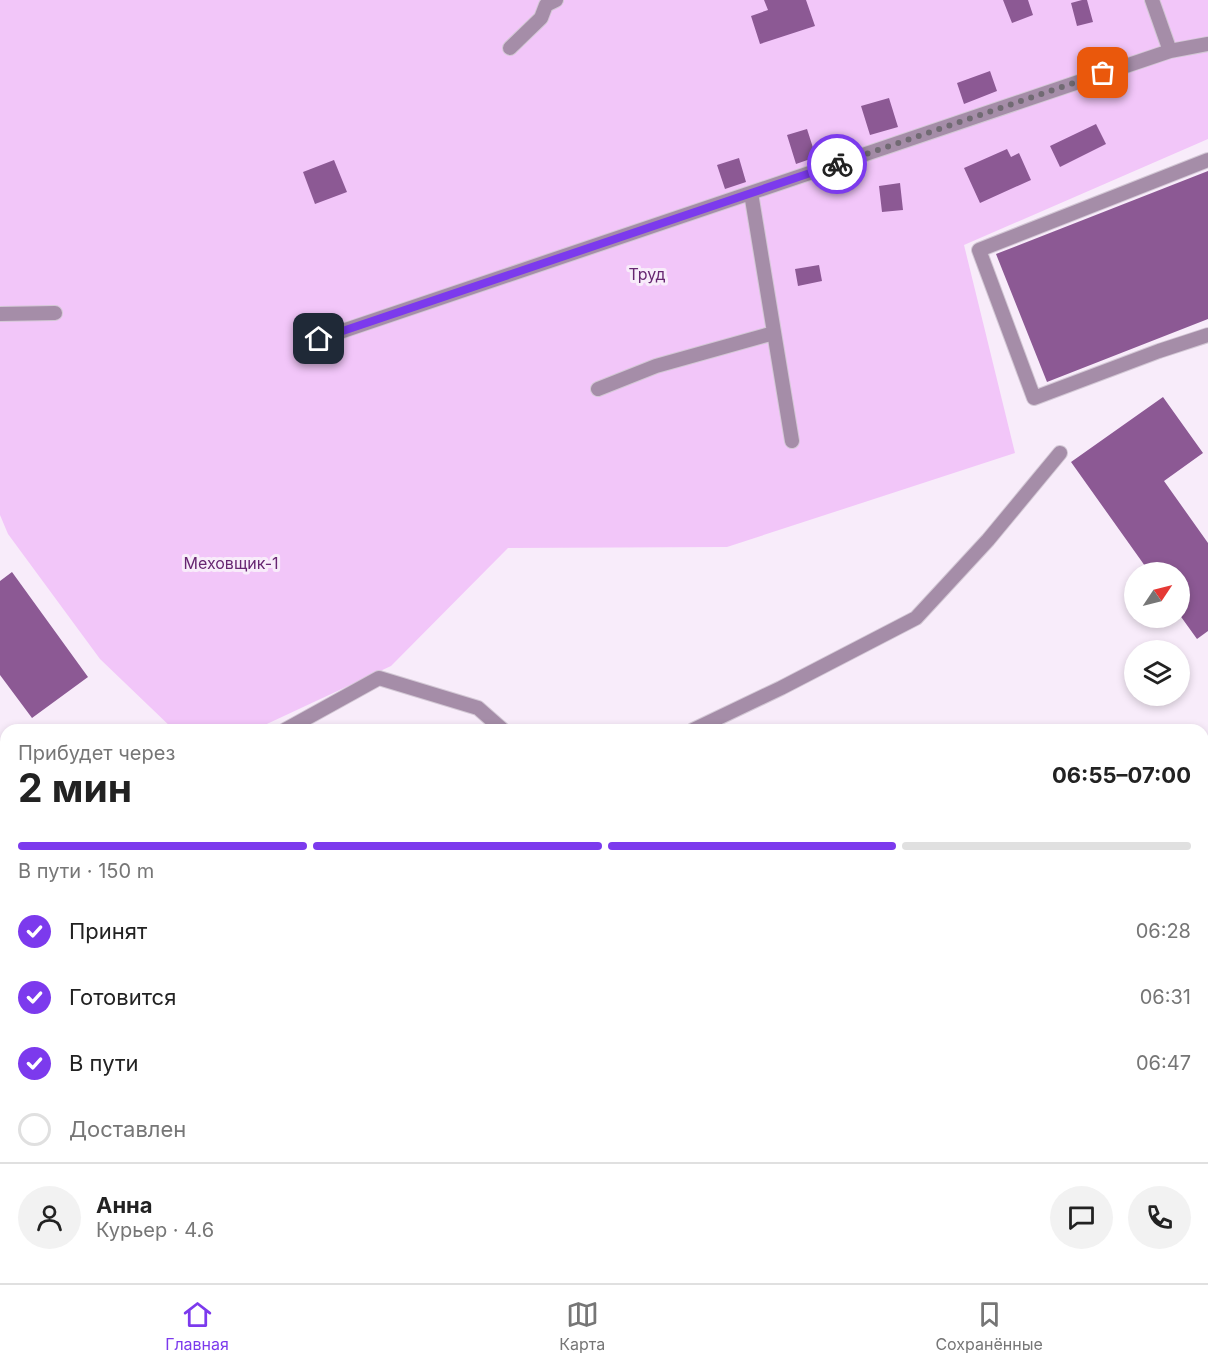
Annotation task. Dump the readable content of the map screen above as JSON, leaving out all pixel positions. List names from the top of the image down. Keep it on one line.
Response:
{"parks":["Труд","Меховщик-1"],"north":"top right","page":{"heading":["2 мин","Прибудет через","06:55–07:00"],"panel":["Анна","Курьер · 4.6"],"bar":"В пути · 150 m","list":[["Принят","06:28"],["Готовится","06:31"],["В пути","06:47"],"Доставлен"],"tabs":["Главная","Карта","Сохранённые"]}}
